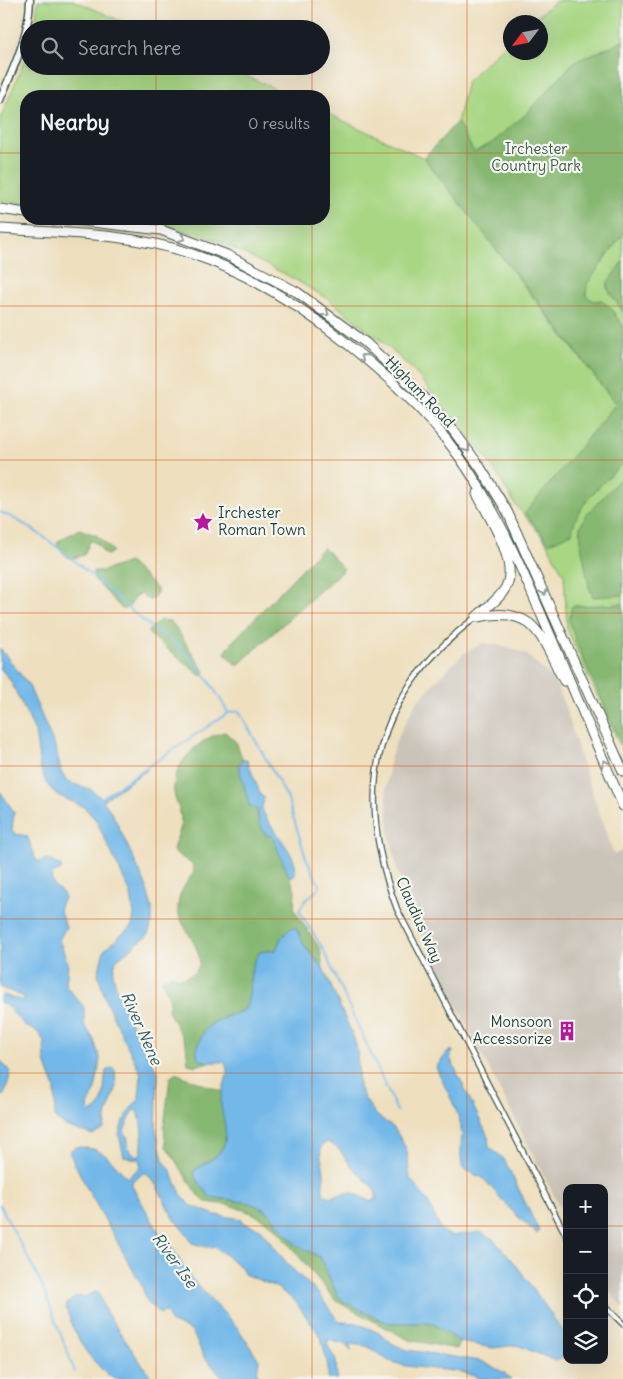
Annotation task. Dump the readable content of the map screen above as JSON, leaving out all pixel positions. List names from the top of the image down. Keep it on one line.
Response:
{"streets":{"highway":["Higham Road"],"street":["Claudius Way"]},"water":["River Nene","River Ise"],"parks":["Irchester Country Park"],"places":{"place":["Irchester Roman Town"],"building":["Monsoon Accessorize"]},"north":"bottom left","page":{"search":"Search here","heading":["Nearby","0 results"],"map_buttons":["+","−"]}}
